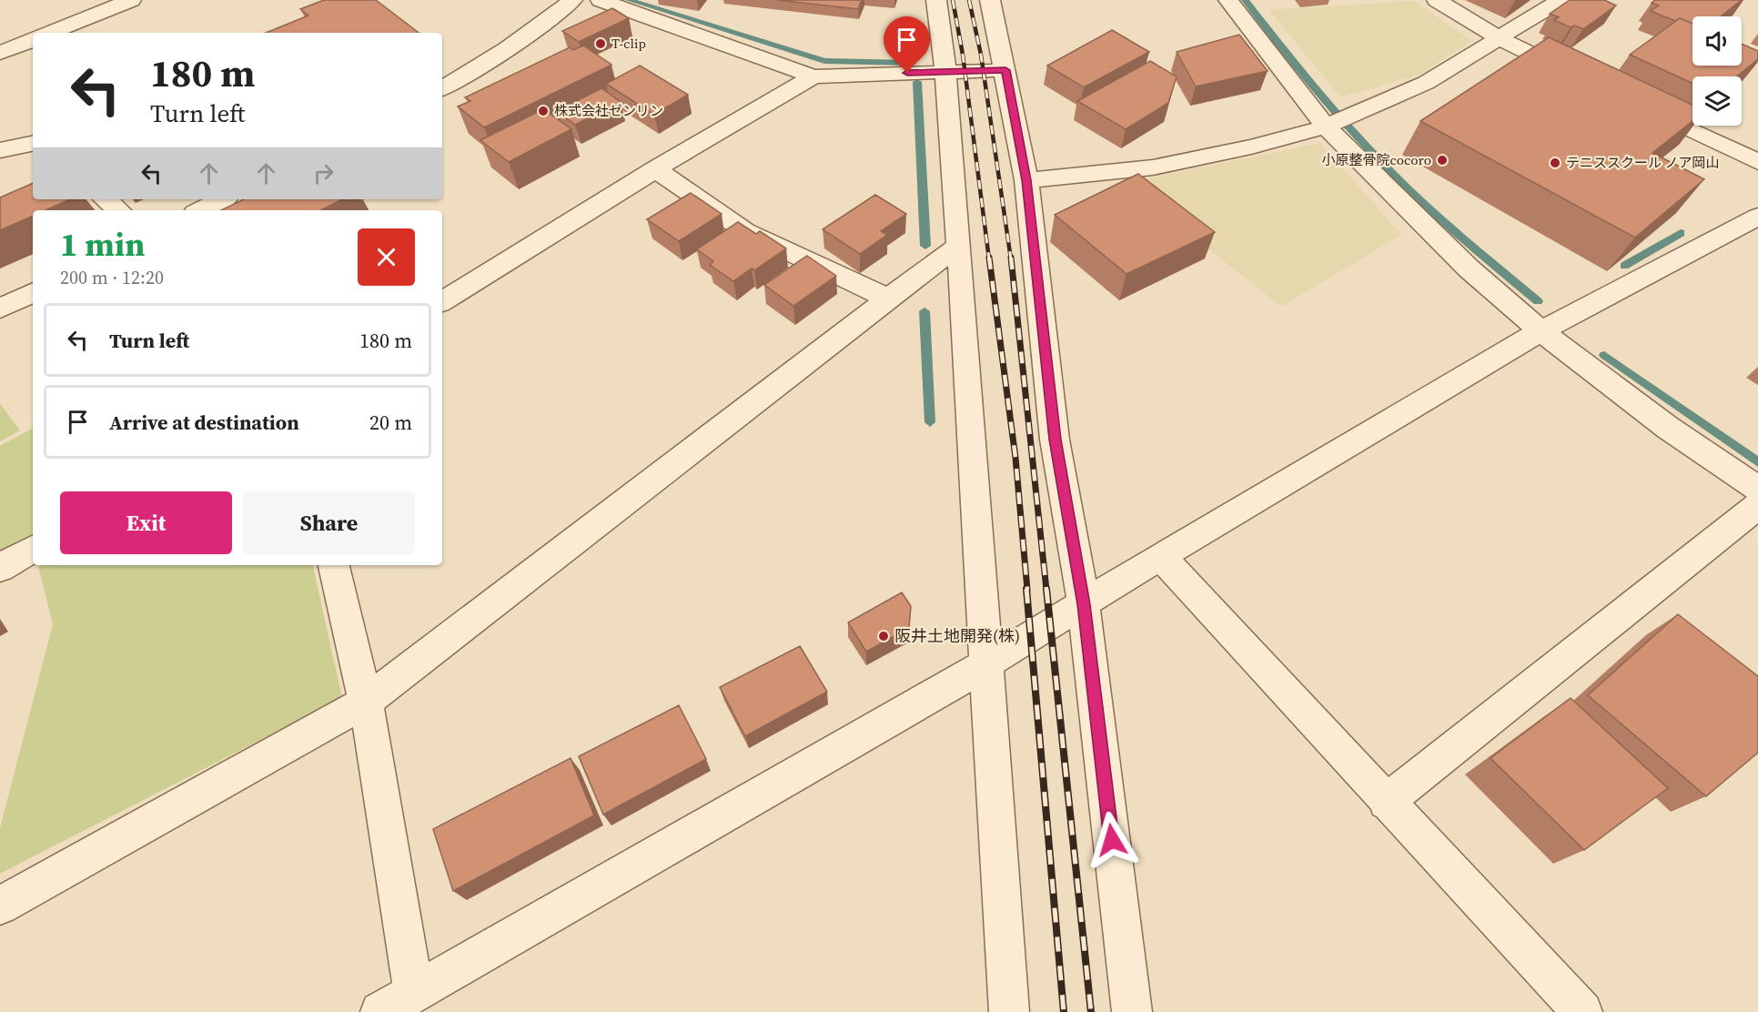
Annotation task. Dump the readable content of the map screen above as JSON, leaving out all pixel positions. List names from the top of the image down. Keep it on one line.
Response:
{"places":["T-clip","株式会社ゼンリン","小原整骨院cocoro","テニススクール ノア岡山","阪井土地開発(株)"],"page":{"turn":["180 m","Turn left"],"heading":["1 min","200 m · 12:20"],"list":[{"name":"Turn left","value":"180 m"},{"name":"Arrive at destination","value":"20 m"}],"buttons":["Exit","Share"]}}
